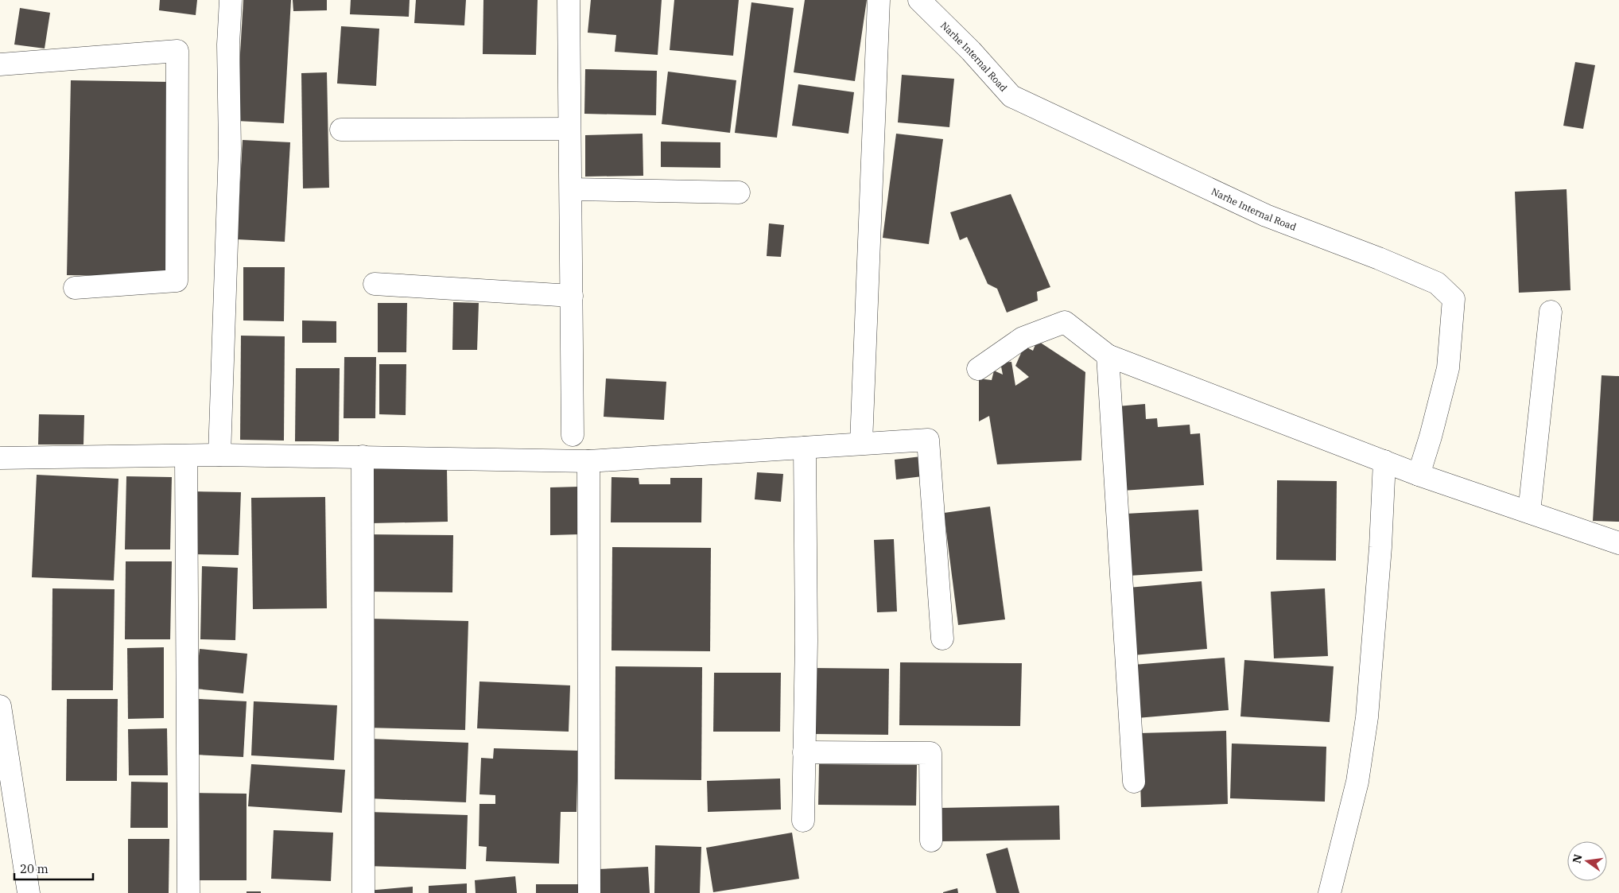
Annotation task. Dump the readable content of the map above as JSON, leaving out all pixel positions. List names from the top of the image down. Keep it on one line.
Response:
{"streets":{"street":["Narhe Internal Road"]},"scale_bar":"20 m","north":"left"}
